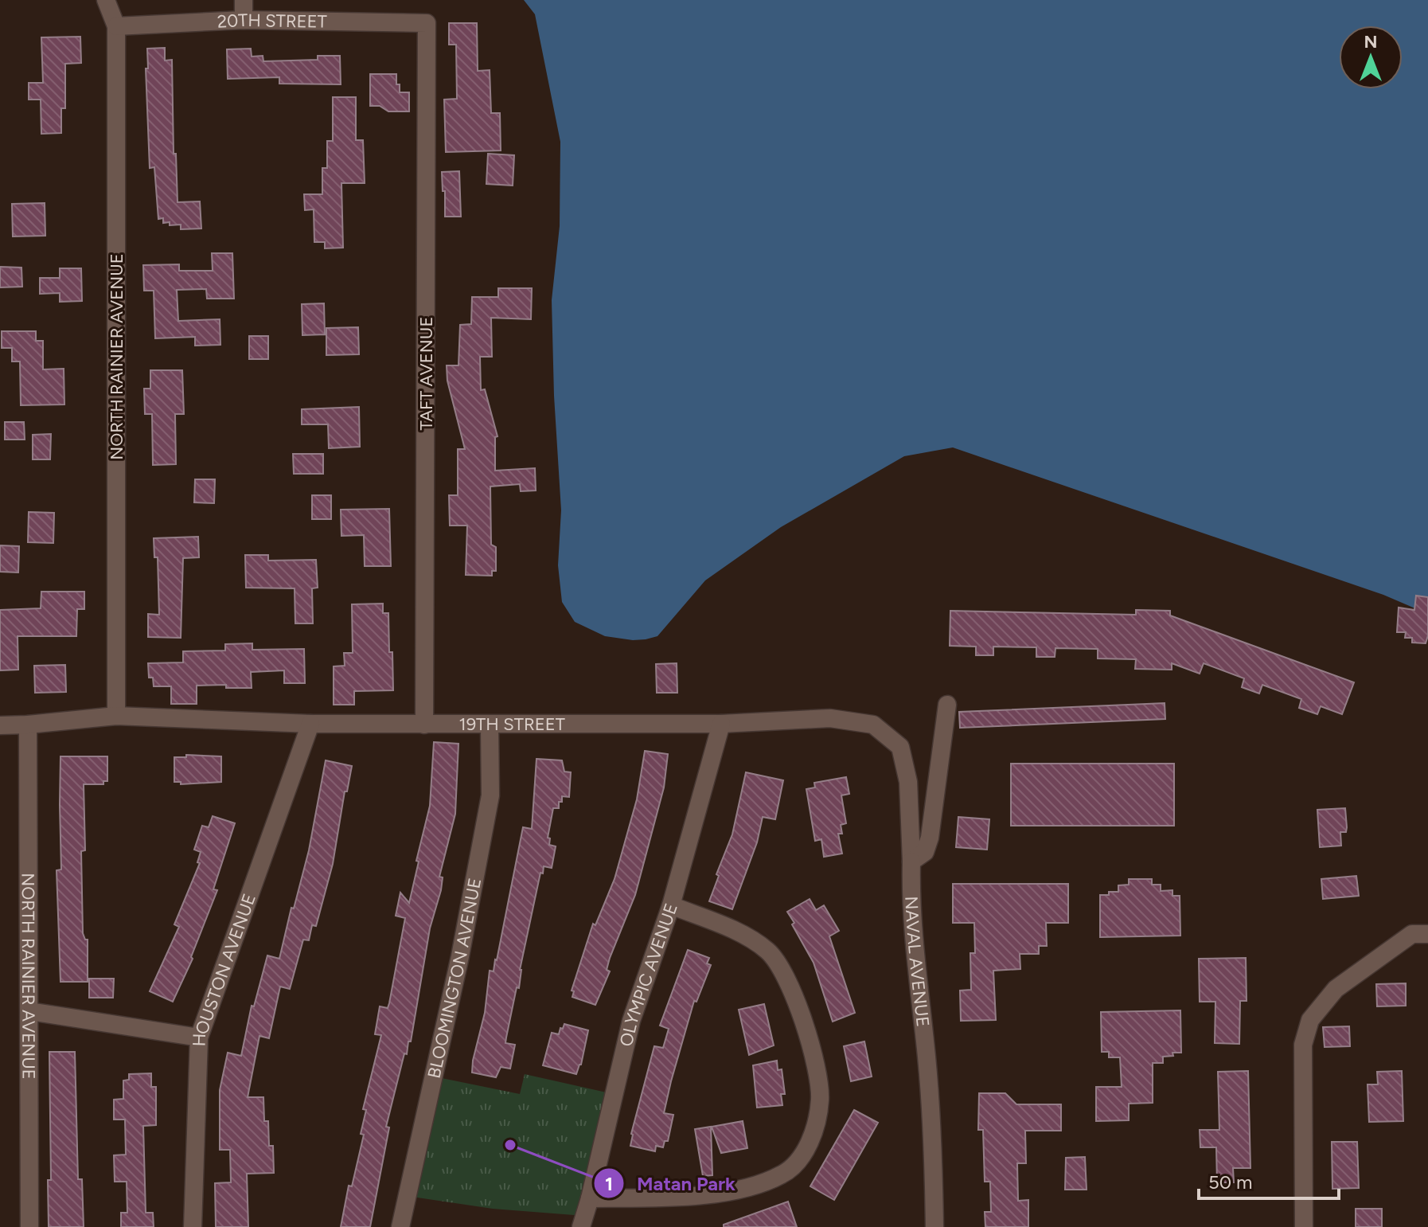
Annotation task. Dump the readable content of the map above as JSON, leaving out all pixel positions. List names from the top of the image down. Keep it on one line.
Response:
{"streets":{"street":["20TH STREET","NORTH RAINIER AVENUE","TAFT AVENUE","19TH STREET","NAVAL AVENUE","HOUSTON AVENUE","OLYMPIC AVENUE","BLOOMINGTON AVENUE"]},"crossings":[["20TH STREET","NORTH RAINIER AVENUE"],["20TH STREET","TAFT AVENUE"],["NORTH RAINIER AVENUE","19TH STREET"],["TAFT AVENUE","19TH STREET"],["19TH STREET","NAVAL AVENUE"],["19TH STREET","HOUSTON AVENUE"],["19TH STREET","OLYMPIC AVENUE"],["19TH STREET","BLOOMINGTON AVENUE"]],"places":["Matan Park"],"scale_bar":"50 m","north":"top"}
